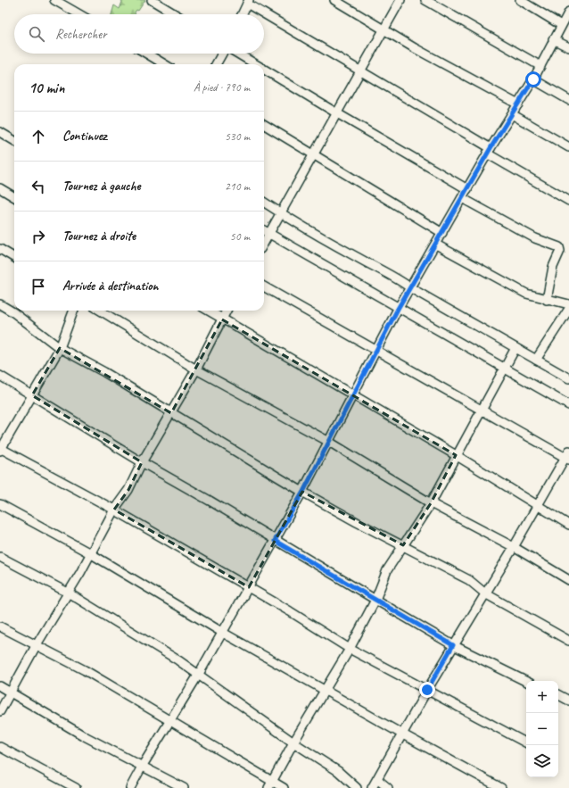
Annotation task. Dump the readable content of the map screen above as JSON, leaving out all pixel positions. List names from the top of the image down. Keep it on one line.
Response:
{"page":{"search":"Rechercher","heading":["10 min","À pied · 790 m"],"list":[["Continuez","530 m"],["Tournez à gauche","210 m"],["Tournez à droite","50 m"],"Arrivée à destination"],"map_buttons":["+","−"]}}
